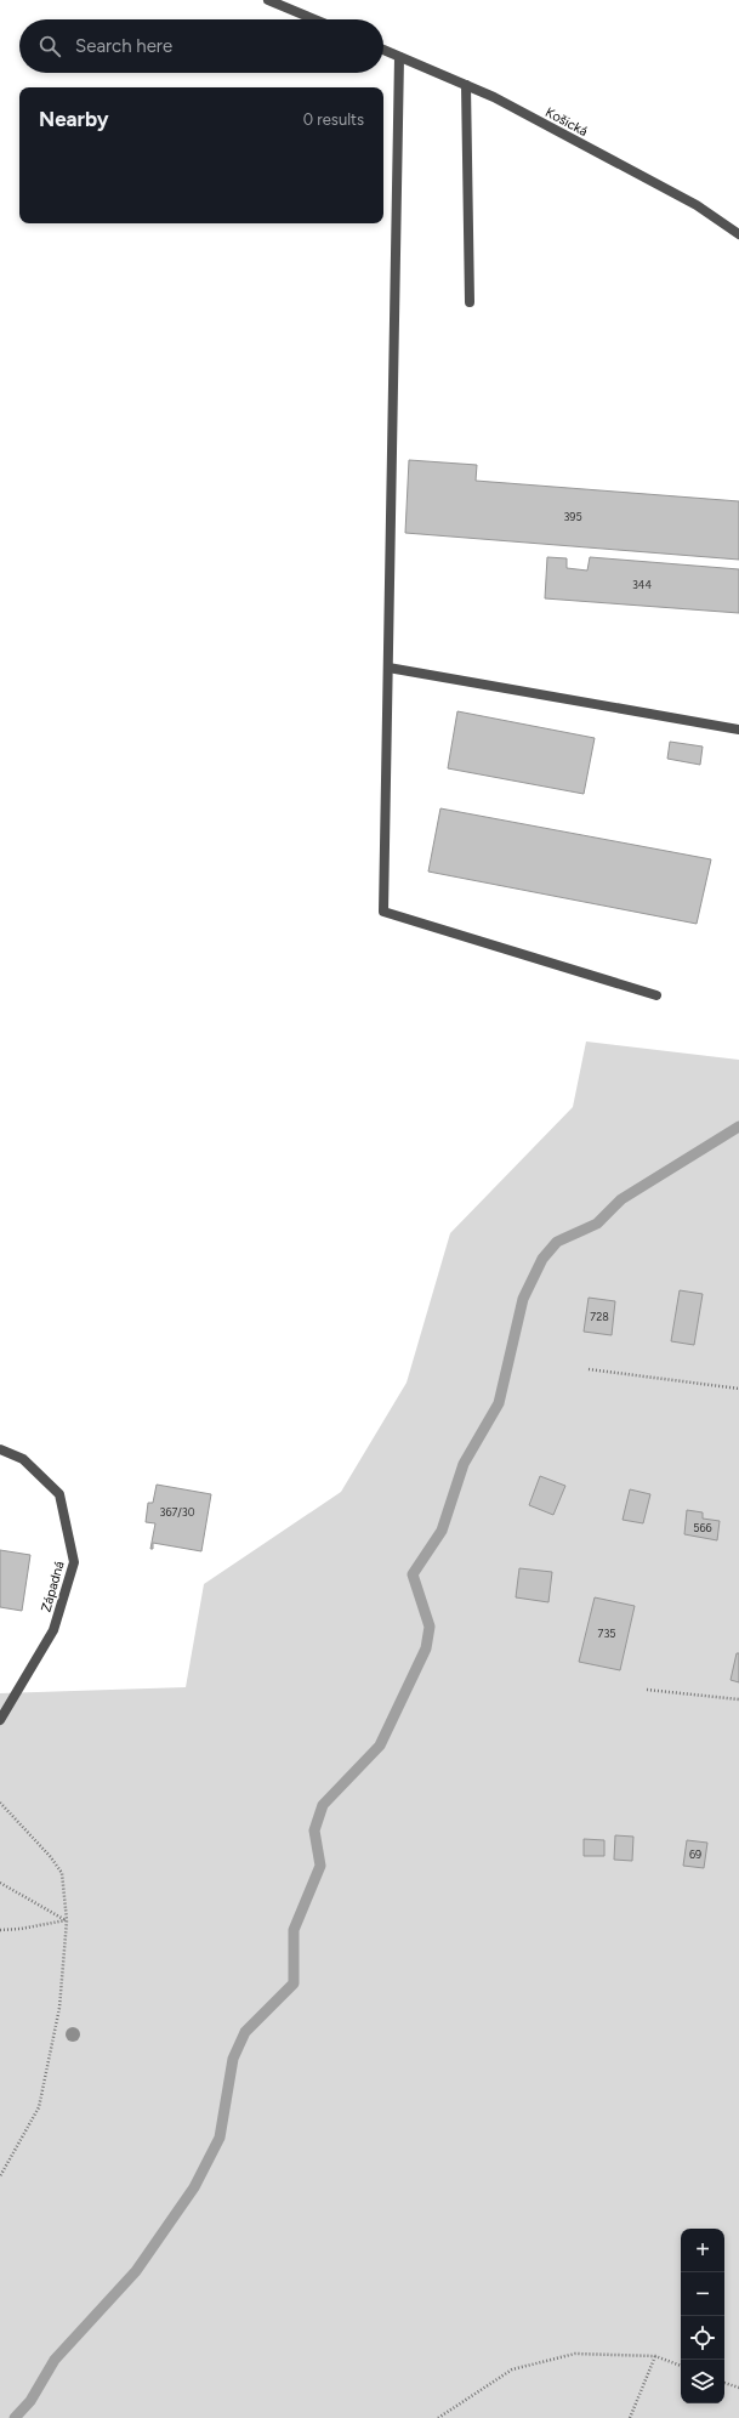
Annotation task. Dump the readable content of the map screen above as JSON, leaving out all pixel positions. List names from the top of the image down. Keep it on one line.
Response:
{"streets":{"street":["Košická","Západná"]},"house_numbers":["395","344","728","367/30","566","735","69"],"page":{"search":"Search here","heading":["Nearby","0 results"],"map_buttons":["+","−"]}}
